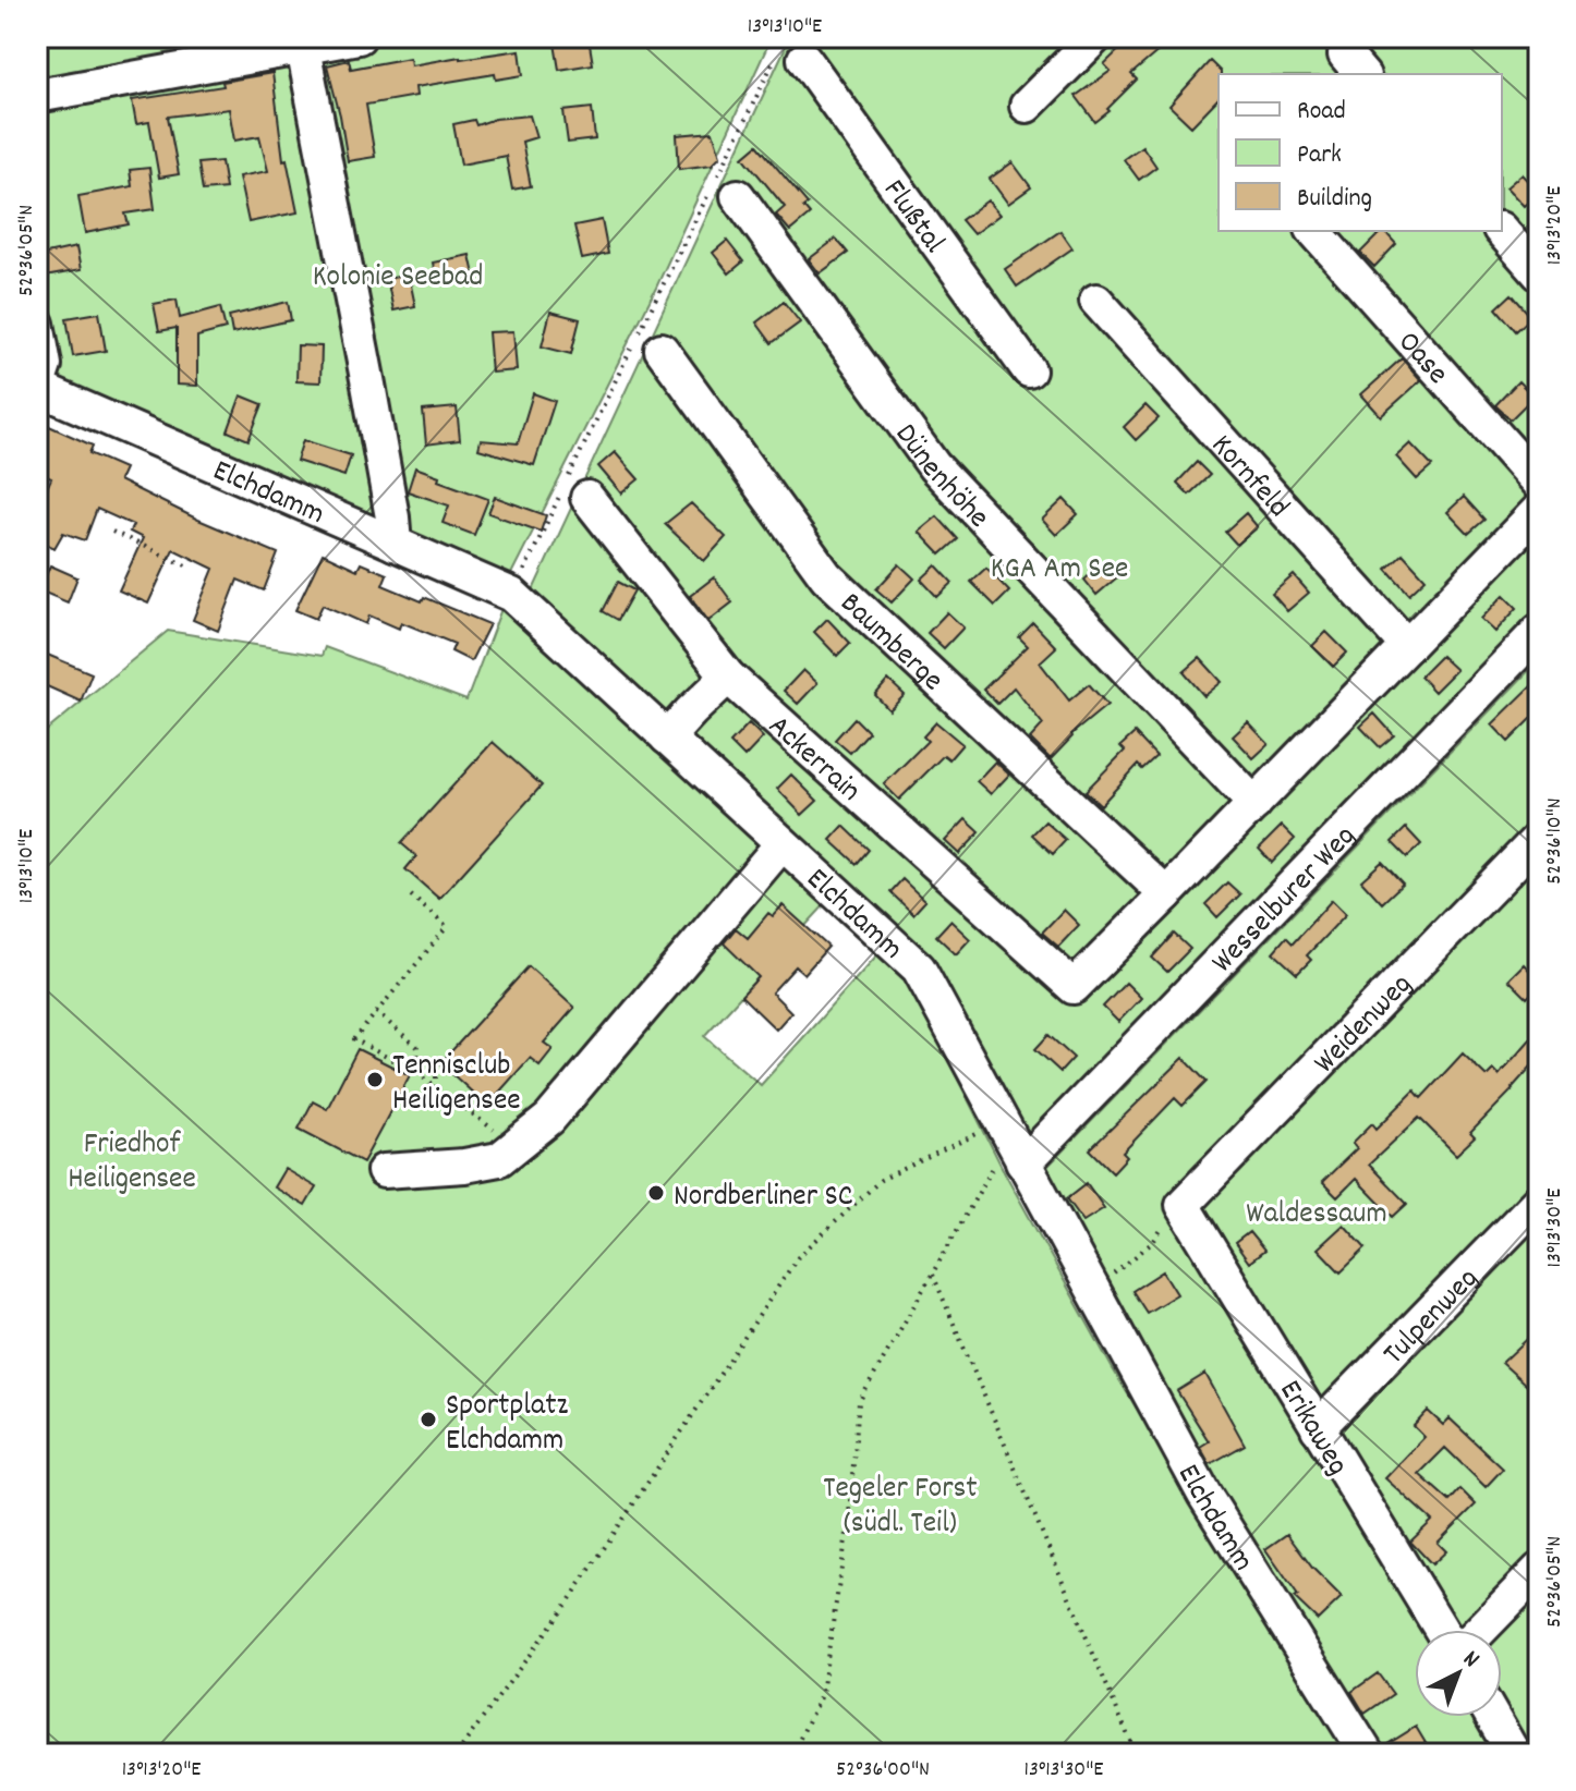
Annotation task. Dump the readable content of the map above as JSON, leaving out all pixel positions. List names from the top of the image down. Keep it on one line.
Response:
{"streets":{"street":["Flußtal","Oase","Dünenhöhe","Kornfeld","Elchdamm","Baumberge","Ackerrain","Wesselburer Weg","Weidenweg","Tulpenweg","Erikaweg"]},"crossings":[["Elchdamm","Wesselburer Weg"],["Baumberge","Ackerrain"],["Weidenweg","Erikaweg"],["Tulpenweg","Erikaweg"]],"parks":["Kolonie Seebad","KGA Am See","Friedhof Heiligensee","Waldessaum","Tegeler Forst (südl. Teil)"],"places":["Tennisclub Heiligensee","Nordberliner SC","Sportplatz Elchdamm"],"legend":["Road","Park","Building"],"north":"top right","coordinates":["13°13'10\"E","13°13'20\"E","52°36'05\"N","52°36'10\"N","13°13'30\"E","52°36'00\"N"]}
